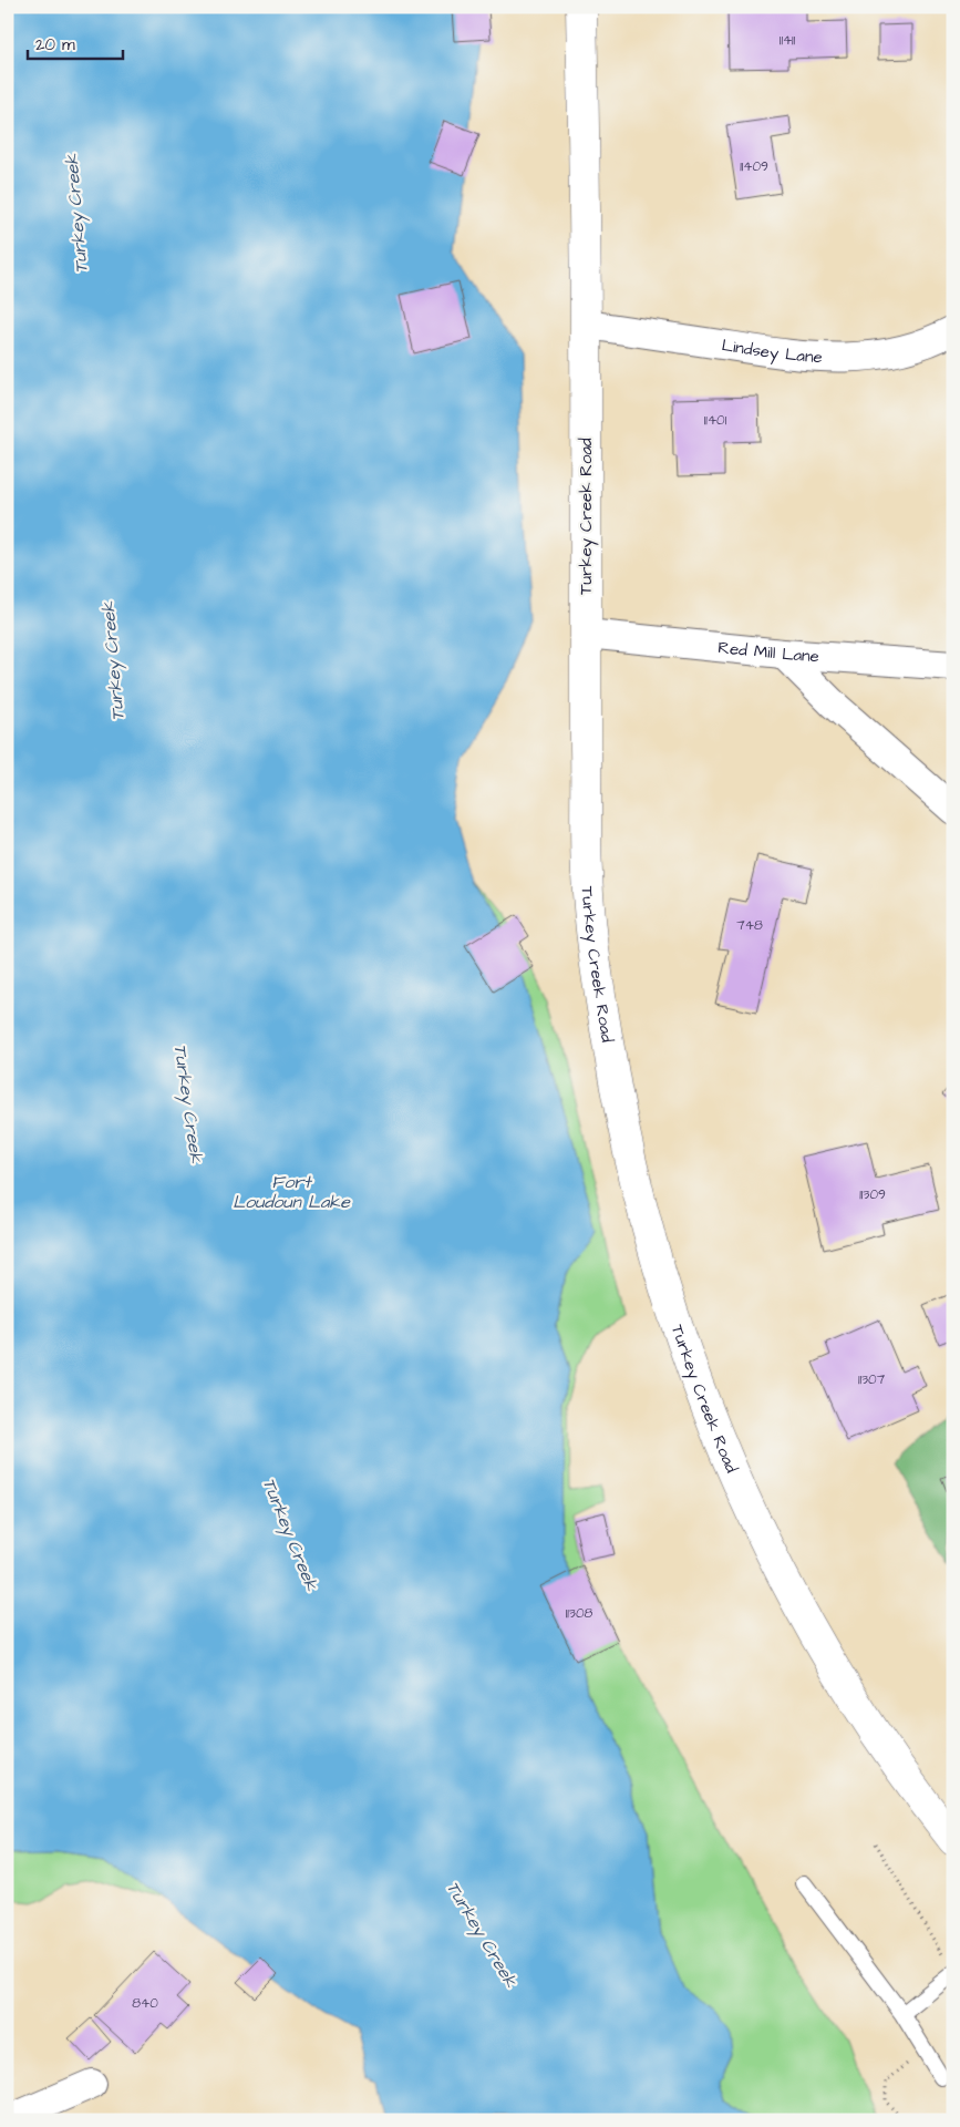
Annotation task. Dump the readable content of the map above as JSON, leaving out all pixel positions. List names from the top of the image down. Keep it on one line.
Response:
{"streets":{"street":["Lindsey Lane","Turkey Creek Road","Red Mill Lane"]},"crossings":[["Lindsey Lane","Turkey Creek Road"],["Turkey Creek Road","Red Mill Lane"]],"water":["Turkey Creek","Fort Loudoun Lake"],"house_numbers":["11411","11409","11401","748","11309","11307","11308","840"],"scale_bar":"20 m"}
